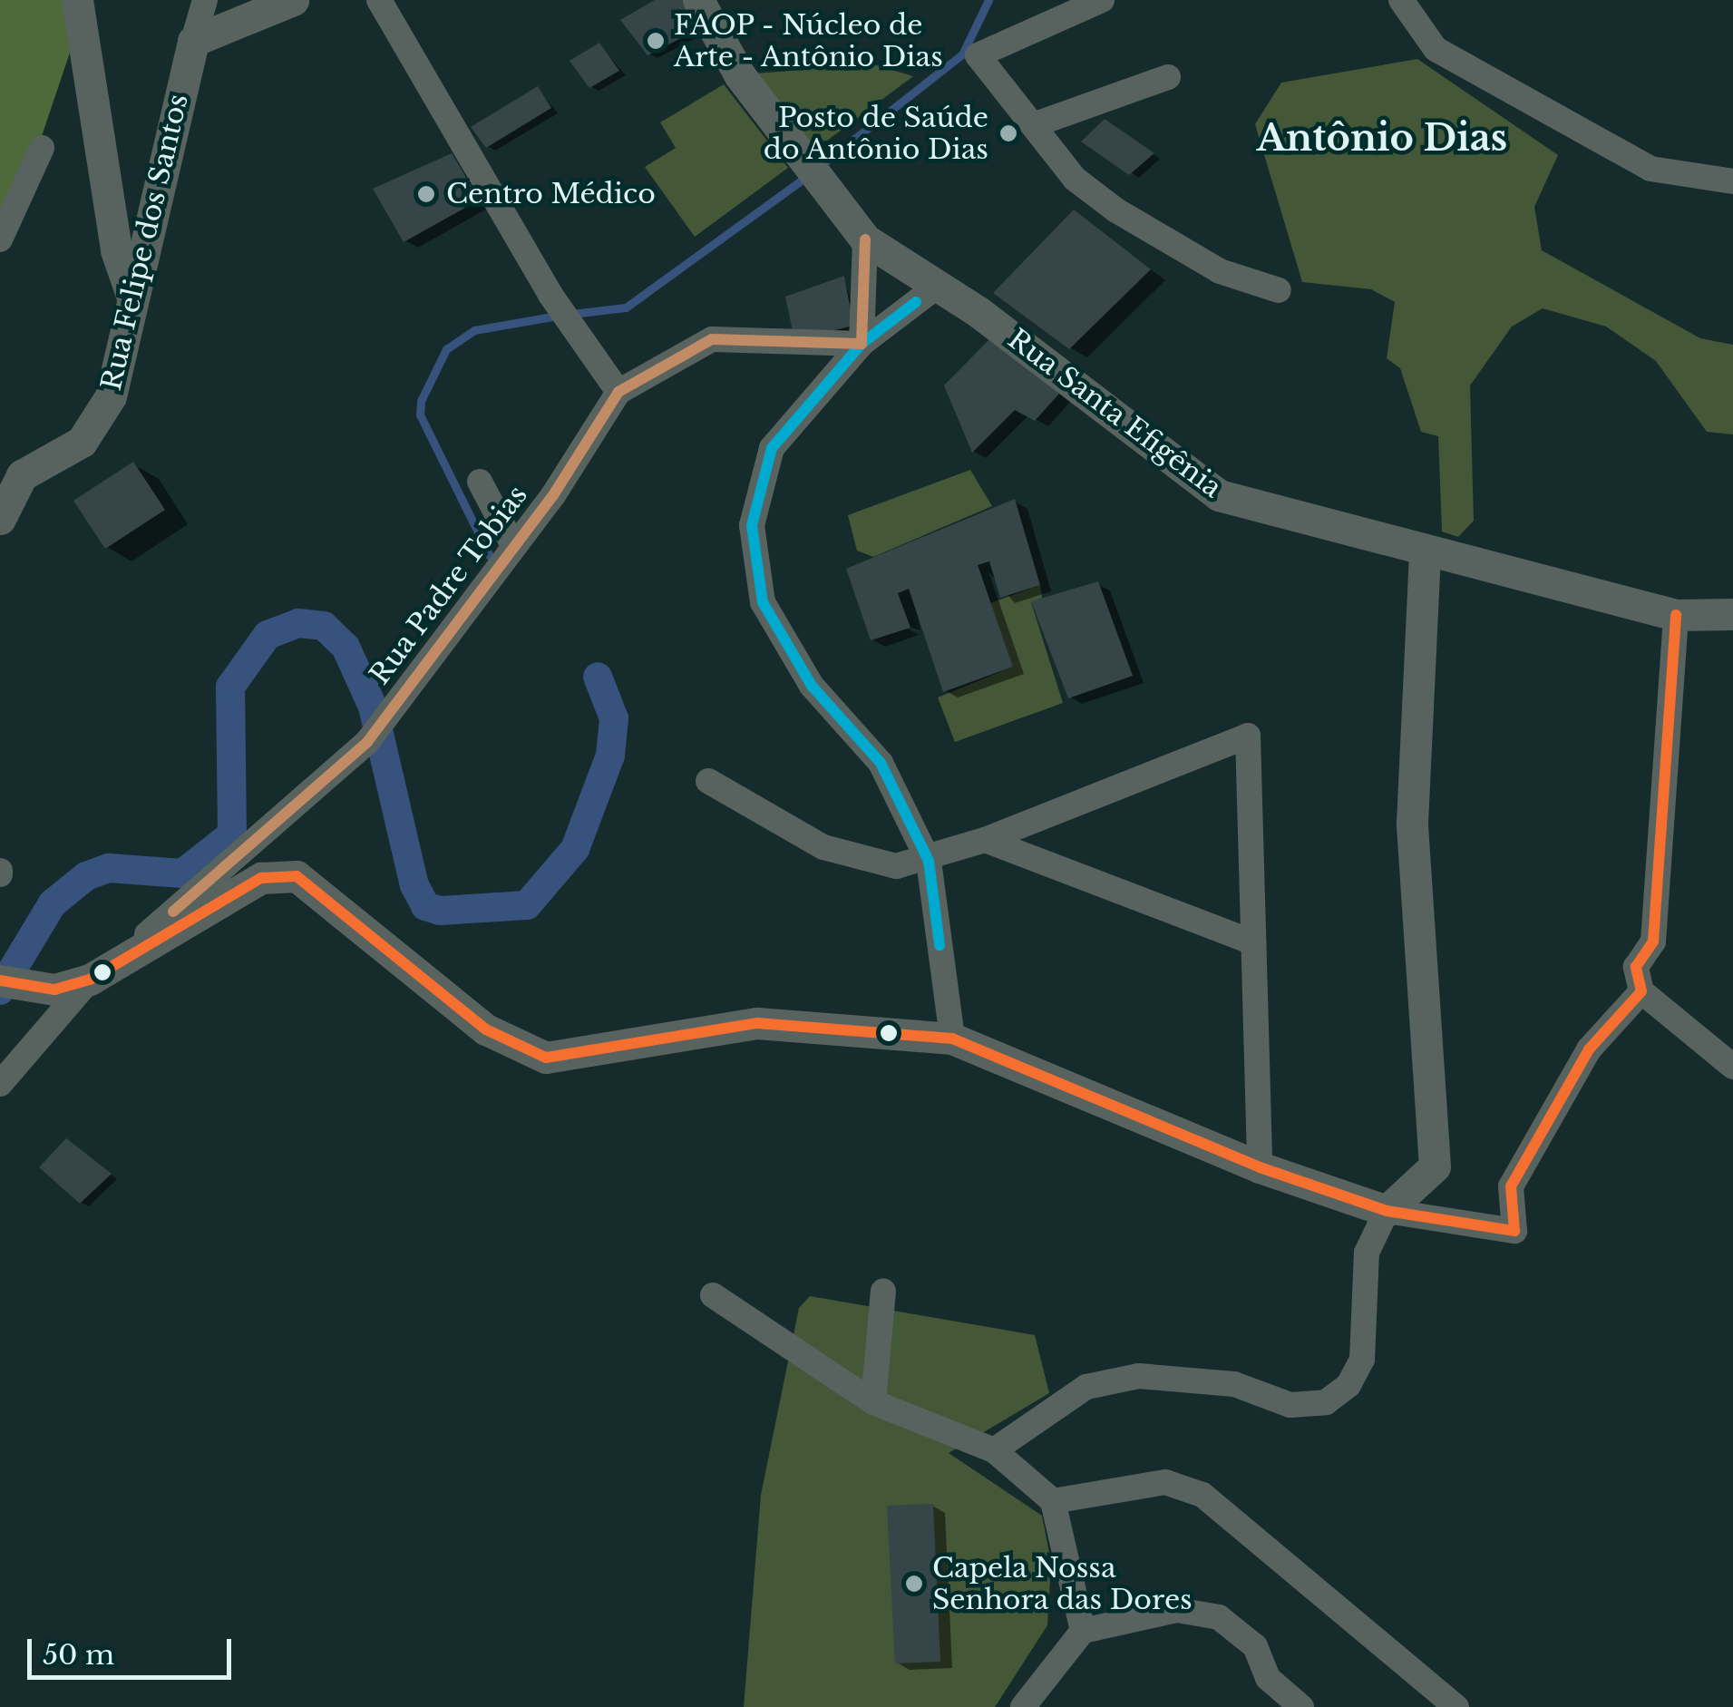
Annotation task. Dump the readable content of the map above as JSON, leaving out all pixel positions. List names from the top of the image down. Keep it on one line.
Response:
{"streets":{"street":["Rua Felipe dos Santos","Rua Santa Efigênia","Rua Padre Tobias"]},"districts":["Antônio Dias"],"places":["FAOP - Núcleo de Arte - Antônio Dias","Posto de Saúde do Antônio Dias","Centro Médico","Capela Nossa Senhora das Dores"],"scale_bar":"50 m"}
